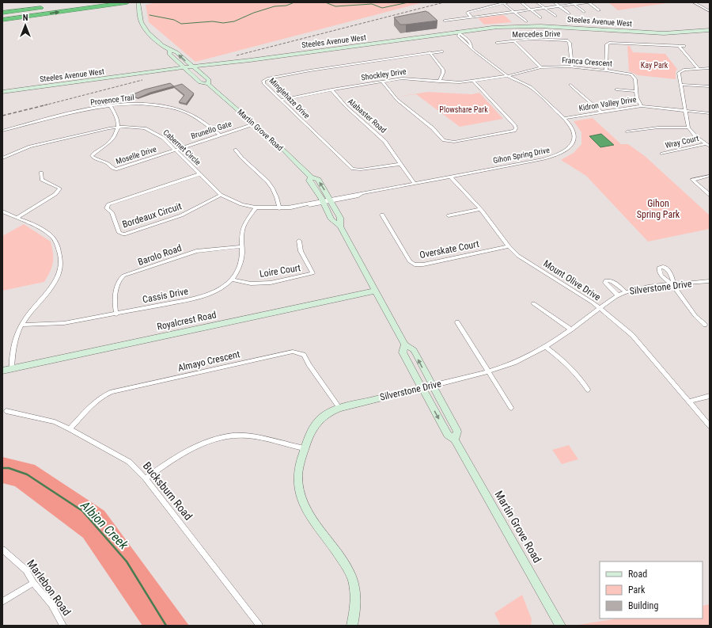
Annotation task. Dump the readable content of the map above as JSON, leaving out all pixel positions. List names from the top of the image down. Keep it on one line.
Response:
{"streets":{"main road":["Steeles Avenue West","Martin Grove Road","Silverstone Drive","Royalcrest Road"],"street":["Mercedes Drive","Franca Crescent","Shockley Drive","Minglehaze Drive","Provence Trail","Kidron Valley Drive","Alabaster Road","Brunello Gate","Wray Court","Cabernet Circle","Moselle Drive","Gihon Spring Drive","Bordeaux Circuit","Overskate Court","Barolo Road","Loire Court","Mount Olive Drive","Cassis Drive","Almayo Crescent","Bucksburn Road","Marlebon Road"]},"crossings":[["Steeles Avenue West","Martin Grove Road"],["Steeles Avenue West","Gihon Spring Drive"],["Mercedes Drive","Franca Crescent"],["Franca Crescent","Shockley Drive"],["Franca Crescent","Kidron Valley Drive"],["Franca Crescent","Gihon Spring Drive"],["Shockley Drive","Minglehaze Drive"],["Shockley Drive","Alabaster Road"],["Shockley Drive","Gihon Spring Drive"],["Minglehaze Drive","Alabaster Road"],["Provence Trail","Brunello Gate"],["Kidron Valley Drive","Gihon Spring Drive"],["Alabaster Road","Gihon Spring Drive"],["Brunello Gate","Martin Grove Road"],["Brunello Gate","Cabernet Circle"],["Brunello Gate","Moselle Drive"],["Martin Grove Road","Cabernet Circle"],["Martin Grove Road","Gihon Spring Drive"],["Martin Grove Road","Silverstone Drive"],["Martin Grove Road","Royalcrest Road"],["Cabernet Circle","Moselle Drive"],["Cabernet Circle","Gihon Spring Drive"],["Cabernet Circle","Bordeaux Circuit"],["Gihon Spring Drive","Mount Olive Drive"],["Overskate Court","Mount Olive Drive"],["Barolo Road","Cassis Drive"],["Loire Court","Cassis Drive"],["Mount Olive Drive","Silverstone Drive"],["Silverstone Drive","Almayo Crescent"],["Almayo Crescent","Bucksburn Road"]],"water":["Albion Creek"],"parks":["Kay Park","Plowshare Park","Gihon Spring Park"],"legend":["Road","Park","Building"],"north":"top"}
